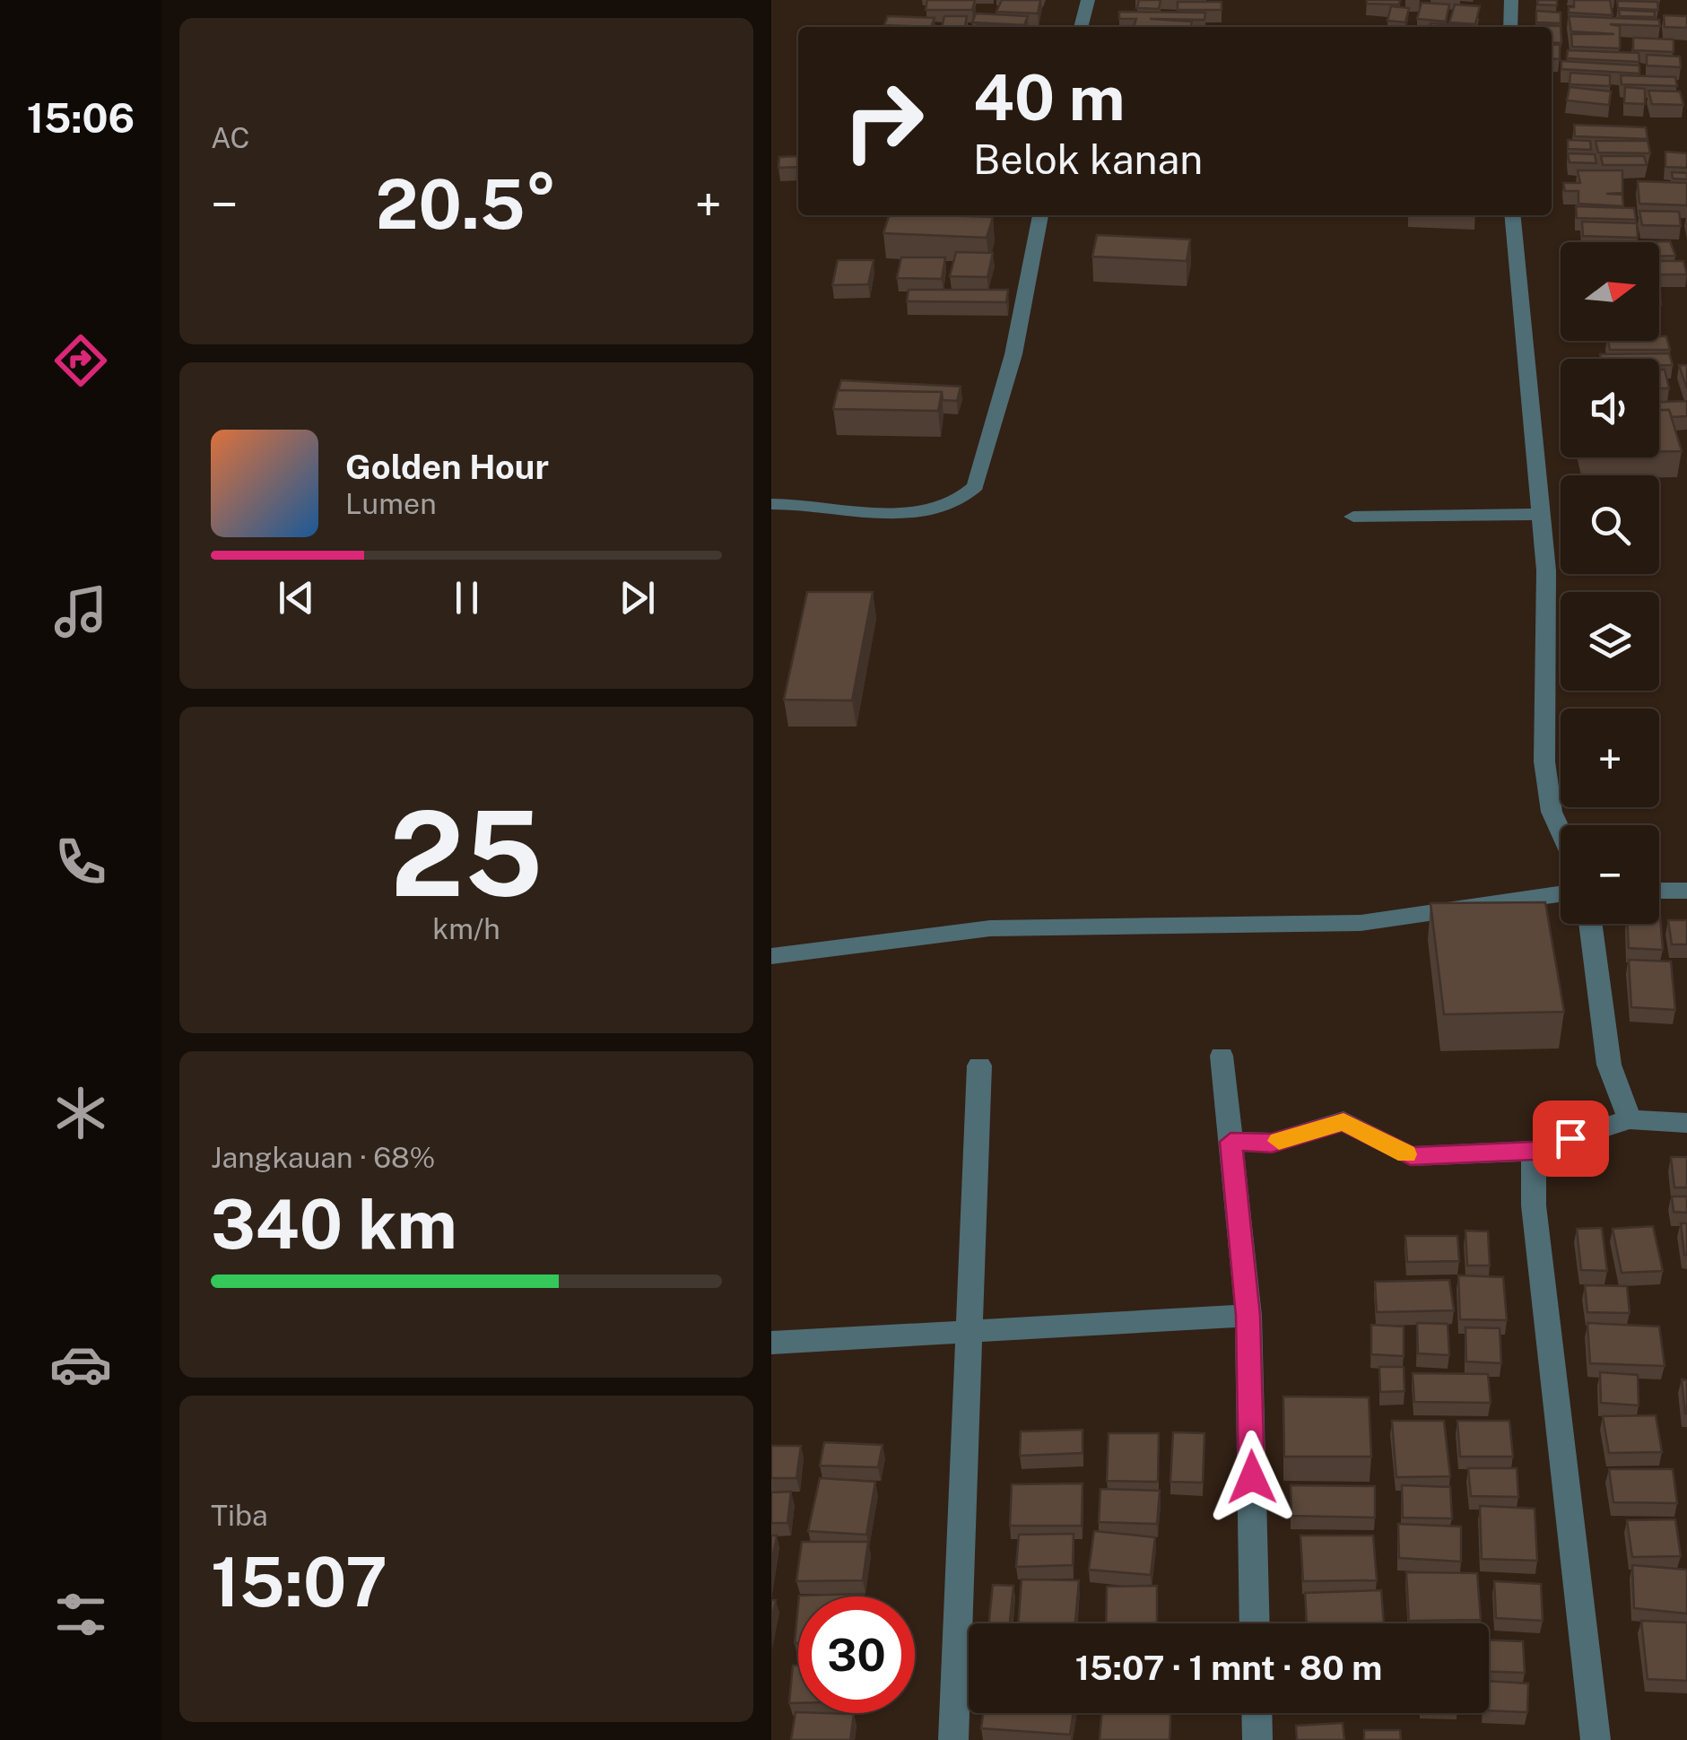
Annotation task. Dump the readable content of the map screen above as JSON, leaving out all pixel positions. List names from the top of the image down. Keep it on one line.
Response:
{"north":"right","page":{"tabs":"15:06","tile":["AC",["25","km/h"],["Jangkauan · 68%","340 km"],["Tiba","15:07"]],"turn":["40 m","Belok kanan"],"heat":["−","20.5°","+"],"map_buttons":["+","−"],"song":["Golden Hour","Lumen"],"limit":"30","trip":"15:07 · 1 mnt · 80 m"}}
